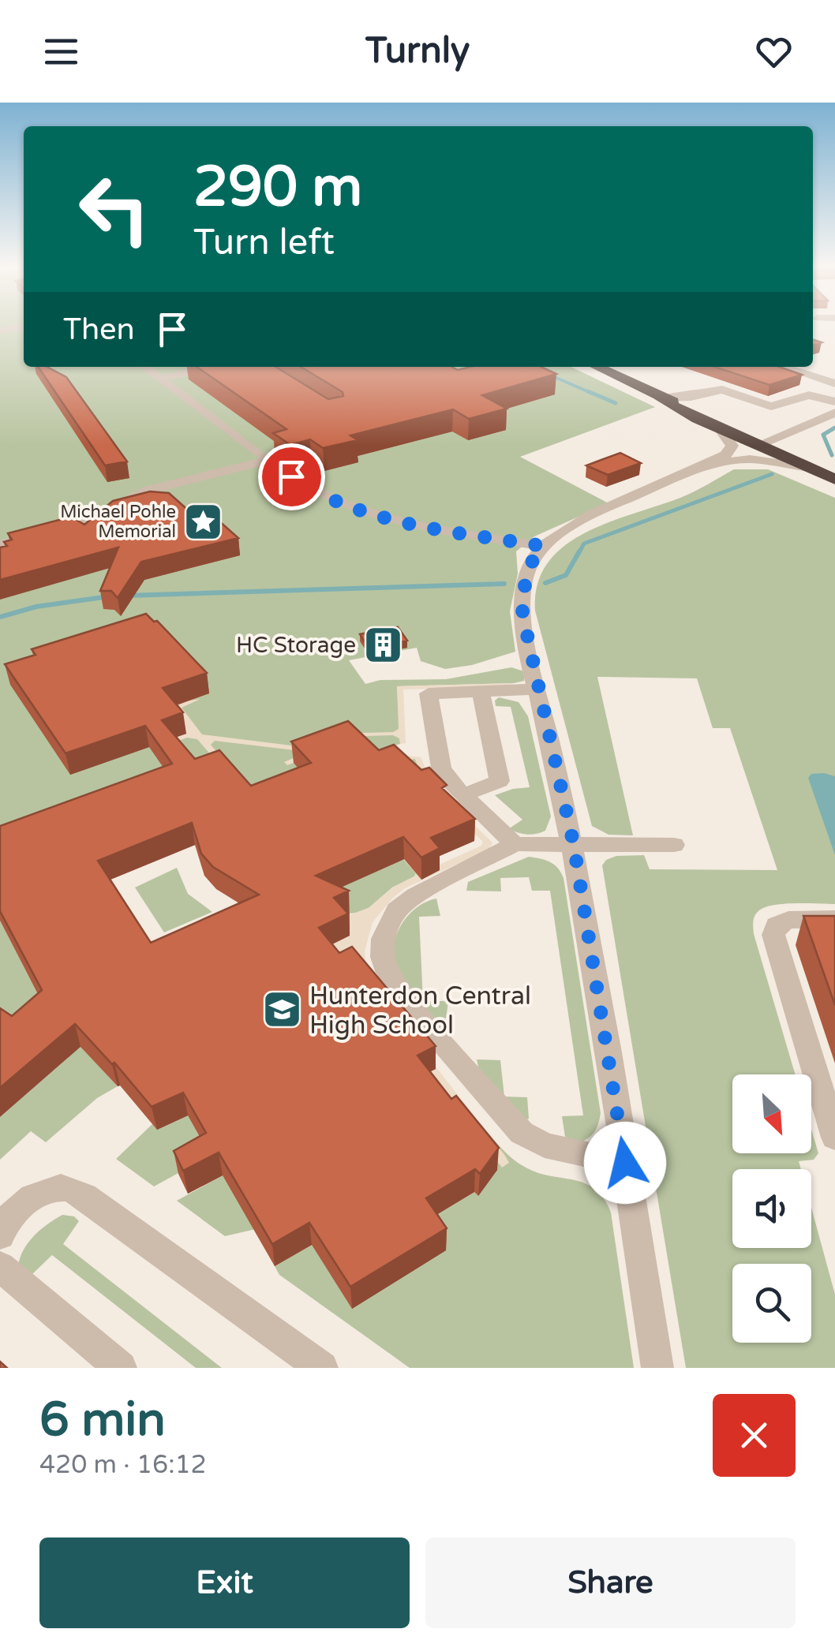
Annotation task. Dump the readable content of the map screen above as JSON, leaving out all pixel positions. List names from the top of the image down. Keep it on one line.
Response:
{"places":{"place":["Michael Pohle Memorial"],"building":["HC Storage"],"school or university":["Hunterdon Central High School"]},"north":"bottom right","page":{"header":"Turnly","turn":["290 m","Turn left"],"then":"Then","heading":["6 min","420 m · 16:12"],"buttons":["Exit","Share"]}}
